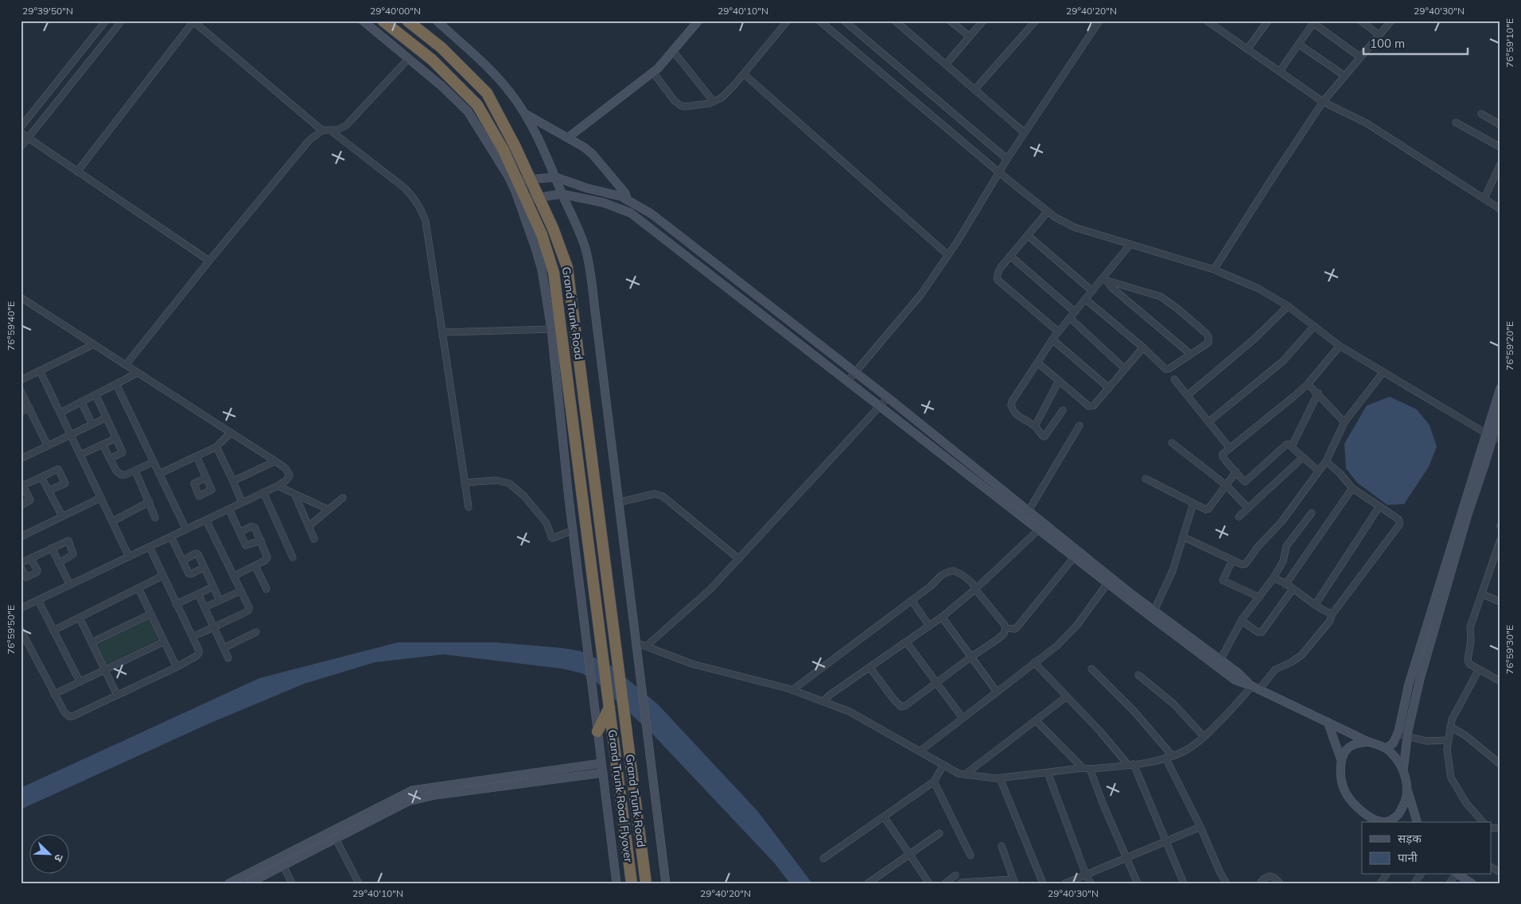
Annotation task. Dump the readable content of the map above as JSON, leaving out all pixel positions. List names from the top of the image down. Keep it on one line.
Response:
{"streets":{"highway":["Grand Trunk Road","Grand Trunk Road Flyover"]},"crossings":[["Grand Trunk Road","Grand Trunk Road Flyover"]],"legend":["सड़क","पानी"],"scale_bar":"100 m","north":"bottom right","coordinates":["29°39'50\"N","29°40'00\"N","29°40'10\"N","29°40'20\"N","29°40'30\"N","76°59'10\"E","76°59'40\"E","76°59'20\"E","76°59'50\"E","76°59'30\"E"]}
